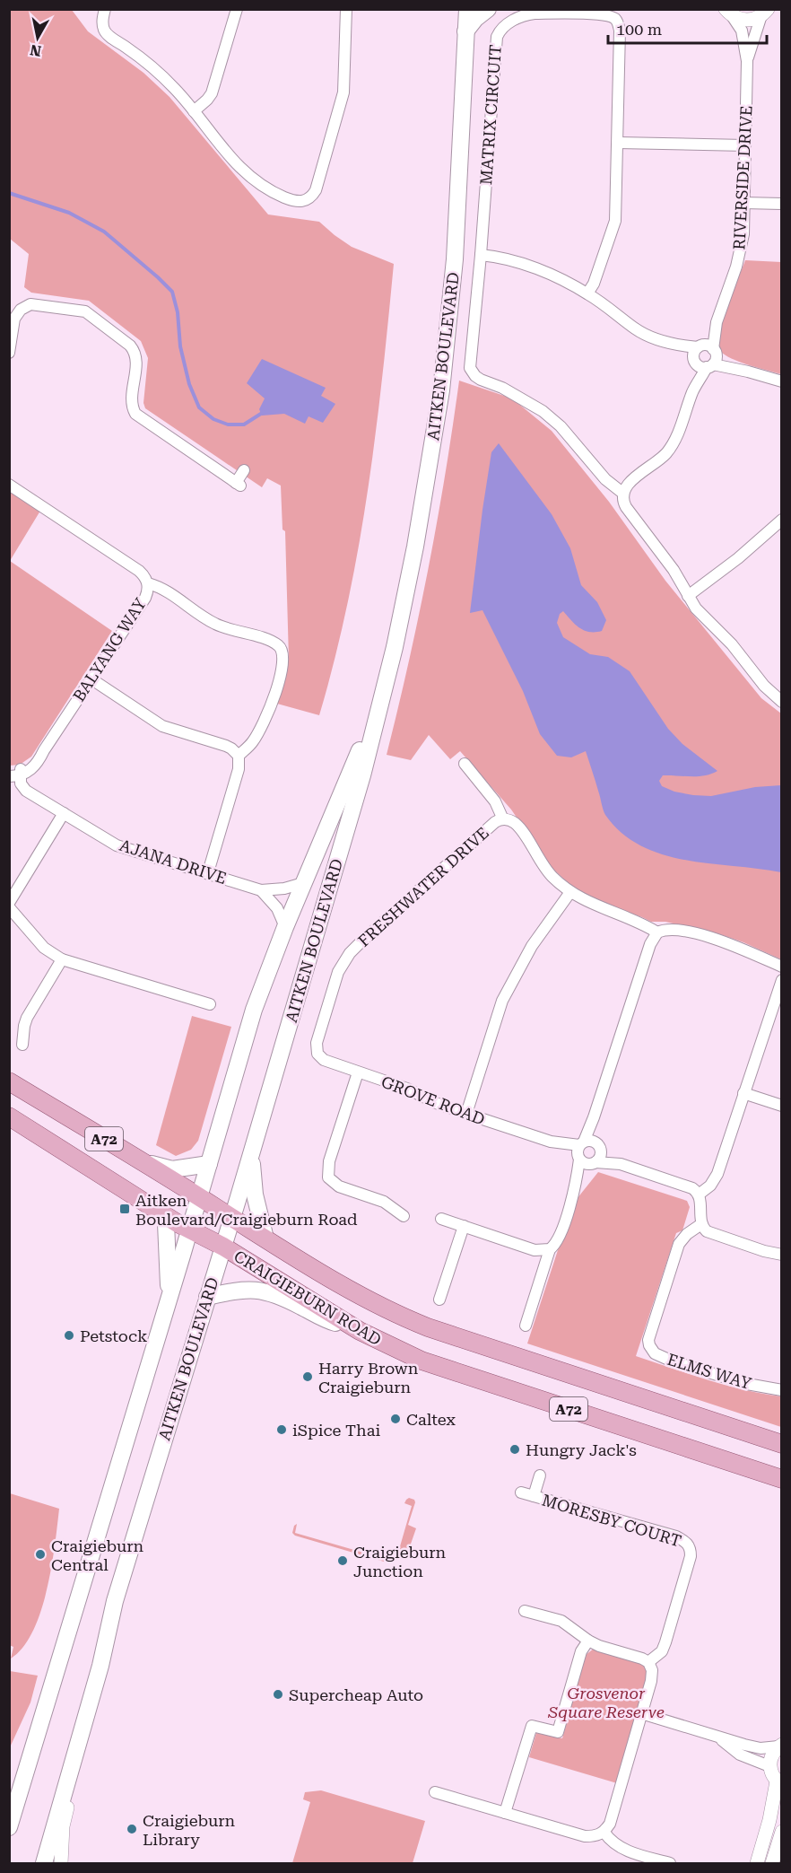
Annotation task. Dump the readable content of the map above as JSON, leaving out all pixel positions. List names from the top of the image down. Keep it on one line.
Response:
{"streets":{"main road":["AITKEN BOULEVARD","A72","CRAIGIEBURN ROAD"],"street":["MATRIX CIRCUIT","RIVERSIDE DRIVE","BALYANG WAY","AJANA DRIVE","FRESHWATER DRIVE","GROVE ROAD","ELMS WAY","MORESBY COURT"]},"crossings":[["MATRIX CIRCUIT","RIVERSIDE DRIVE"],["AITKEN BOULEVARD","AJANA DRIVE"],["AITKEN BOULEVARD","CRAIGIEBURN ROAD"],["BALYANG WAY","AJANA DRIVE"],["FRESHWATER DRIVE","GROVE ROAD"]],"parks":["Grosvenor Square Reserve"],"places":{"transit":["Aitken Boulevard/Craigieburn Road"],"other":["Petstock","Harry Brown Craigieburn","Caltex","iSpice Thai","Hungry Jack's","Craigieburn Central","Craigieburn Junction","Supercheap Auto","Craigieburn Library"]},"scale_bar":"100 m","north":"bottom"}
